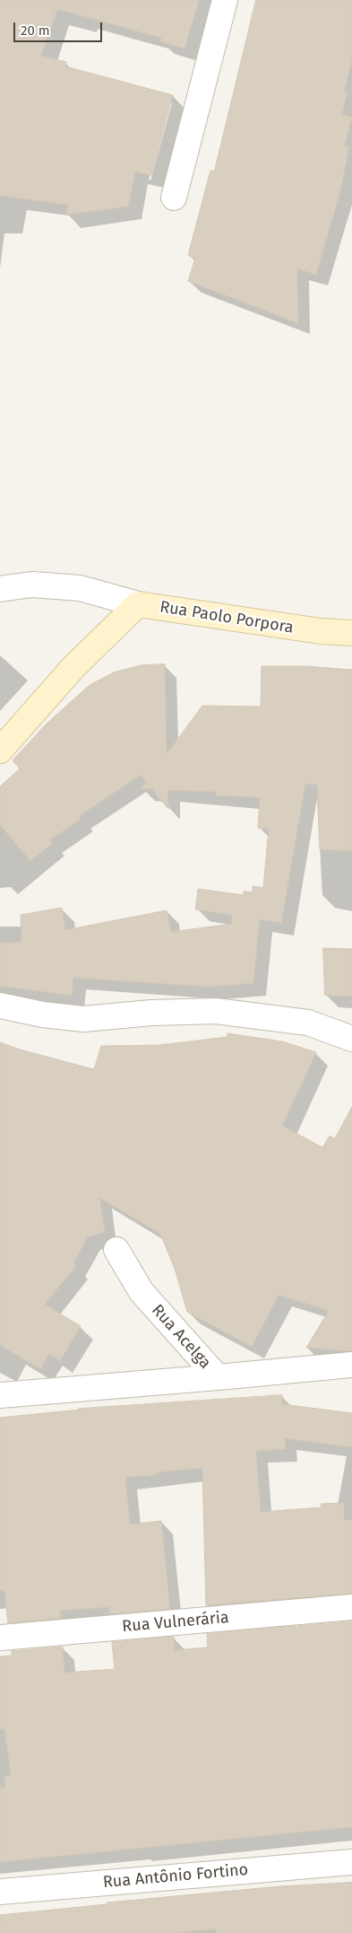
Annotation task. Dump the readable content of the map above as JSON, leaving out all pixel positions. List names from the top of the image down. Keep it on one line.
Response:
{"streets":{"street":["Rua Paolo Porpora","Rua Acelga","Rua Vulnerária","Rua Antônio Fortino"]},"scale_bar":"20 m"}
